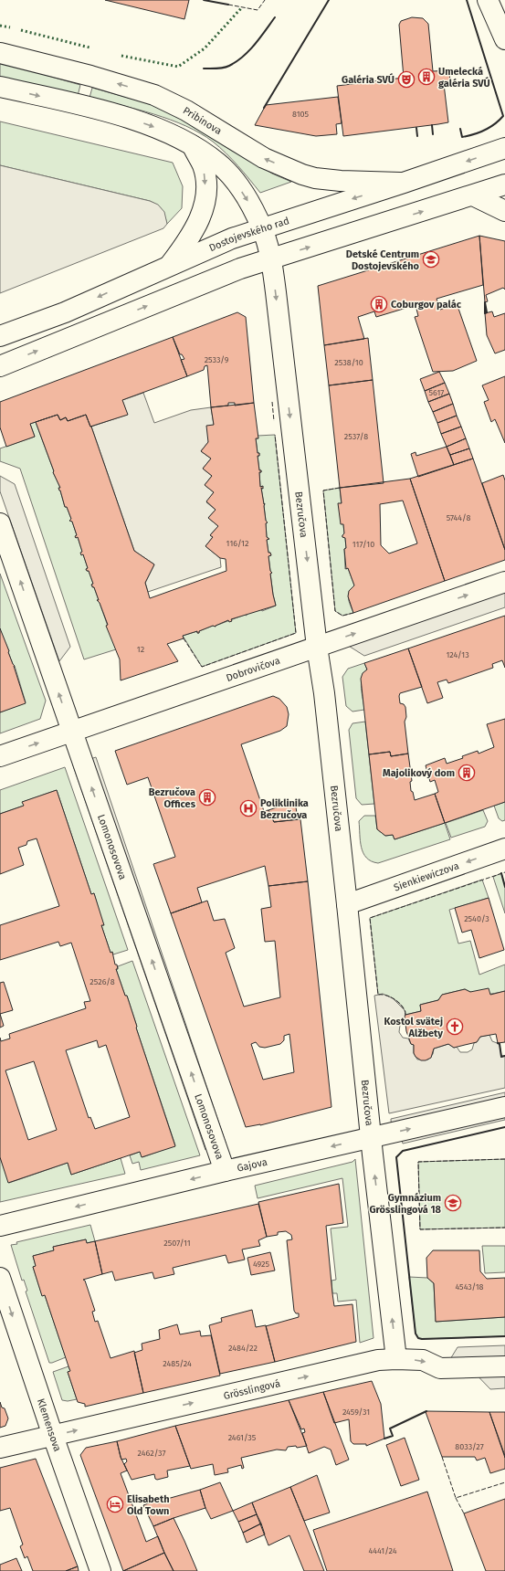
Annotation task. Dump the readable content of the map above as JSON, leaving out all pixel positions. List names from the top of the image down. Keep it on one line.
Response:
{"streets":{"street":["Pribinova","Dostojevského rad","Bezručova","Dobrovičova","Lomonosovova","Sienkiewiczova","Gajova","Grösslingová","Klemensova"]},"crossings":[["Pribinova","Dostojevského rad"],["Bezručova","Dobrovičova"],["Bezručova","Sienkiewiczova"],["Bezručova","Gajova"],["Bezručova","Grösslingová"],["Dobrovičova","Lomonosovova"],["Lomonosovova","Gajova"],["Grösslingová","Klemensova"]],"one_way":["Dobrovičova","Lomonosovova","Sienkiewiczova","Grösslingová","Klemensova"],"places":{"building":["Umelecká galéria SVÚ","Coburgov palác","Majolikový dom","Bezručova Offices"],"theatre":["Galéria SVÚ"],"school or university":["Detské Centrum Dostojevského","Gymnázium Grösslingová 18"],"hospital":["Poliklinika Bezručova"],"church":["Kostol svätej Alžbety"],"hotel":["Elisabeth Old Town"]},"house_numbers":["8105","2533/9","2538/10","5617","2537/8","5744/8","116/12","117/10","12","124/13","2540/3","2526/8","2507/11","4925","4543/18","2484/22","2485/24","2459/31","2461/35","8033/27","2462/37","4441/24"]}
